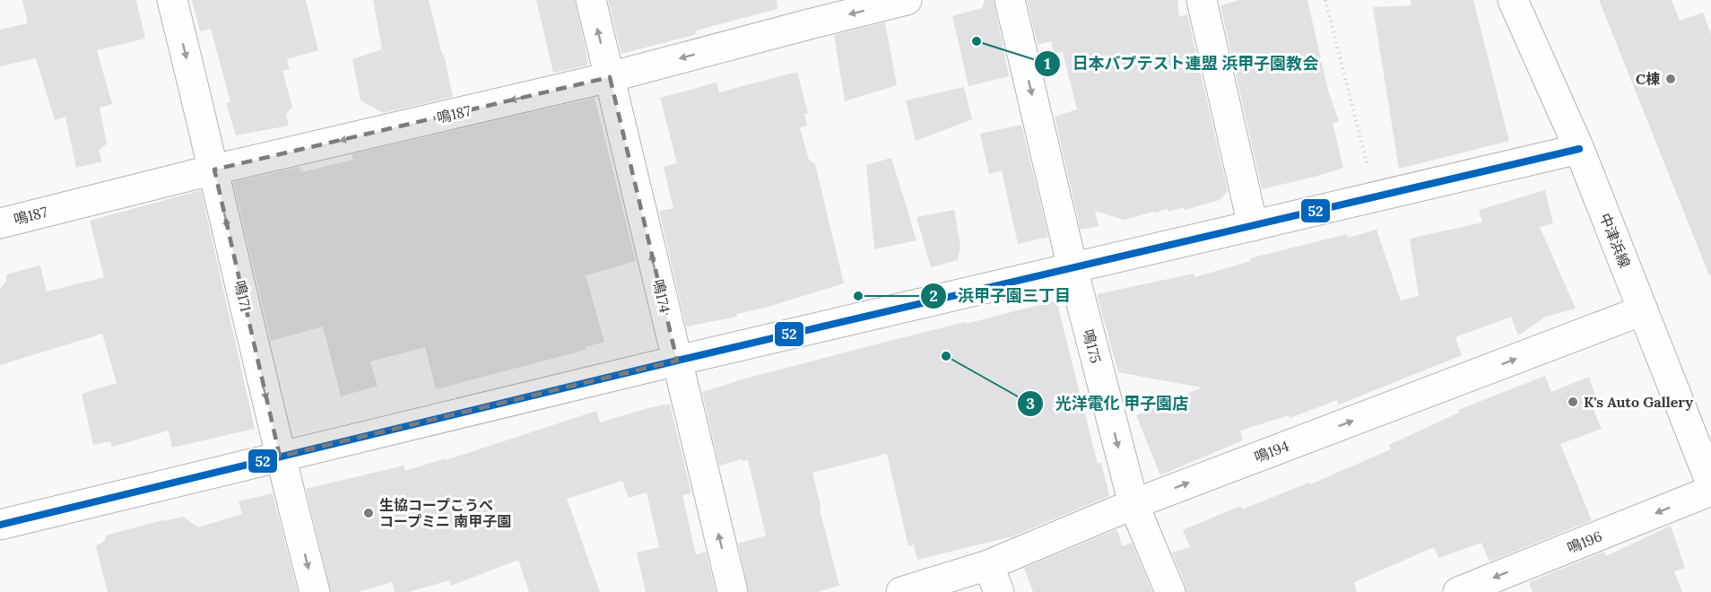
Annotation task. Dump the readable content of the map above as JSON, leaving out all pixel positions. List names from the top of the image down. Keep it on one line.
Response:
{"streets":{"street":["鳴187","中津浜線","鳴171","鳴174","鳴175","鳴194","鳴196"]},"crossings":[["鳴187","鳴171"],["鳴187","鳴174"],["中津浜線","鳴194"],["鳴175","鳴194"]],"one_way":["鳴187","鳴171","鳴174","鳴196"],"places":["日本バプテスト連盟 浜甲子園教会","C棟","浜甲子園三丁目","光洋電化 甲子園店","K's Auto Gallery","生協コープこうべ コープミニ 南甲子園"],"lines":["transit line 52"]}
